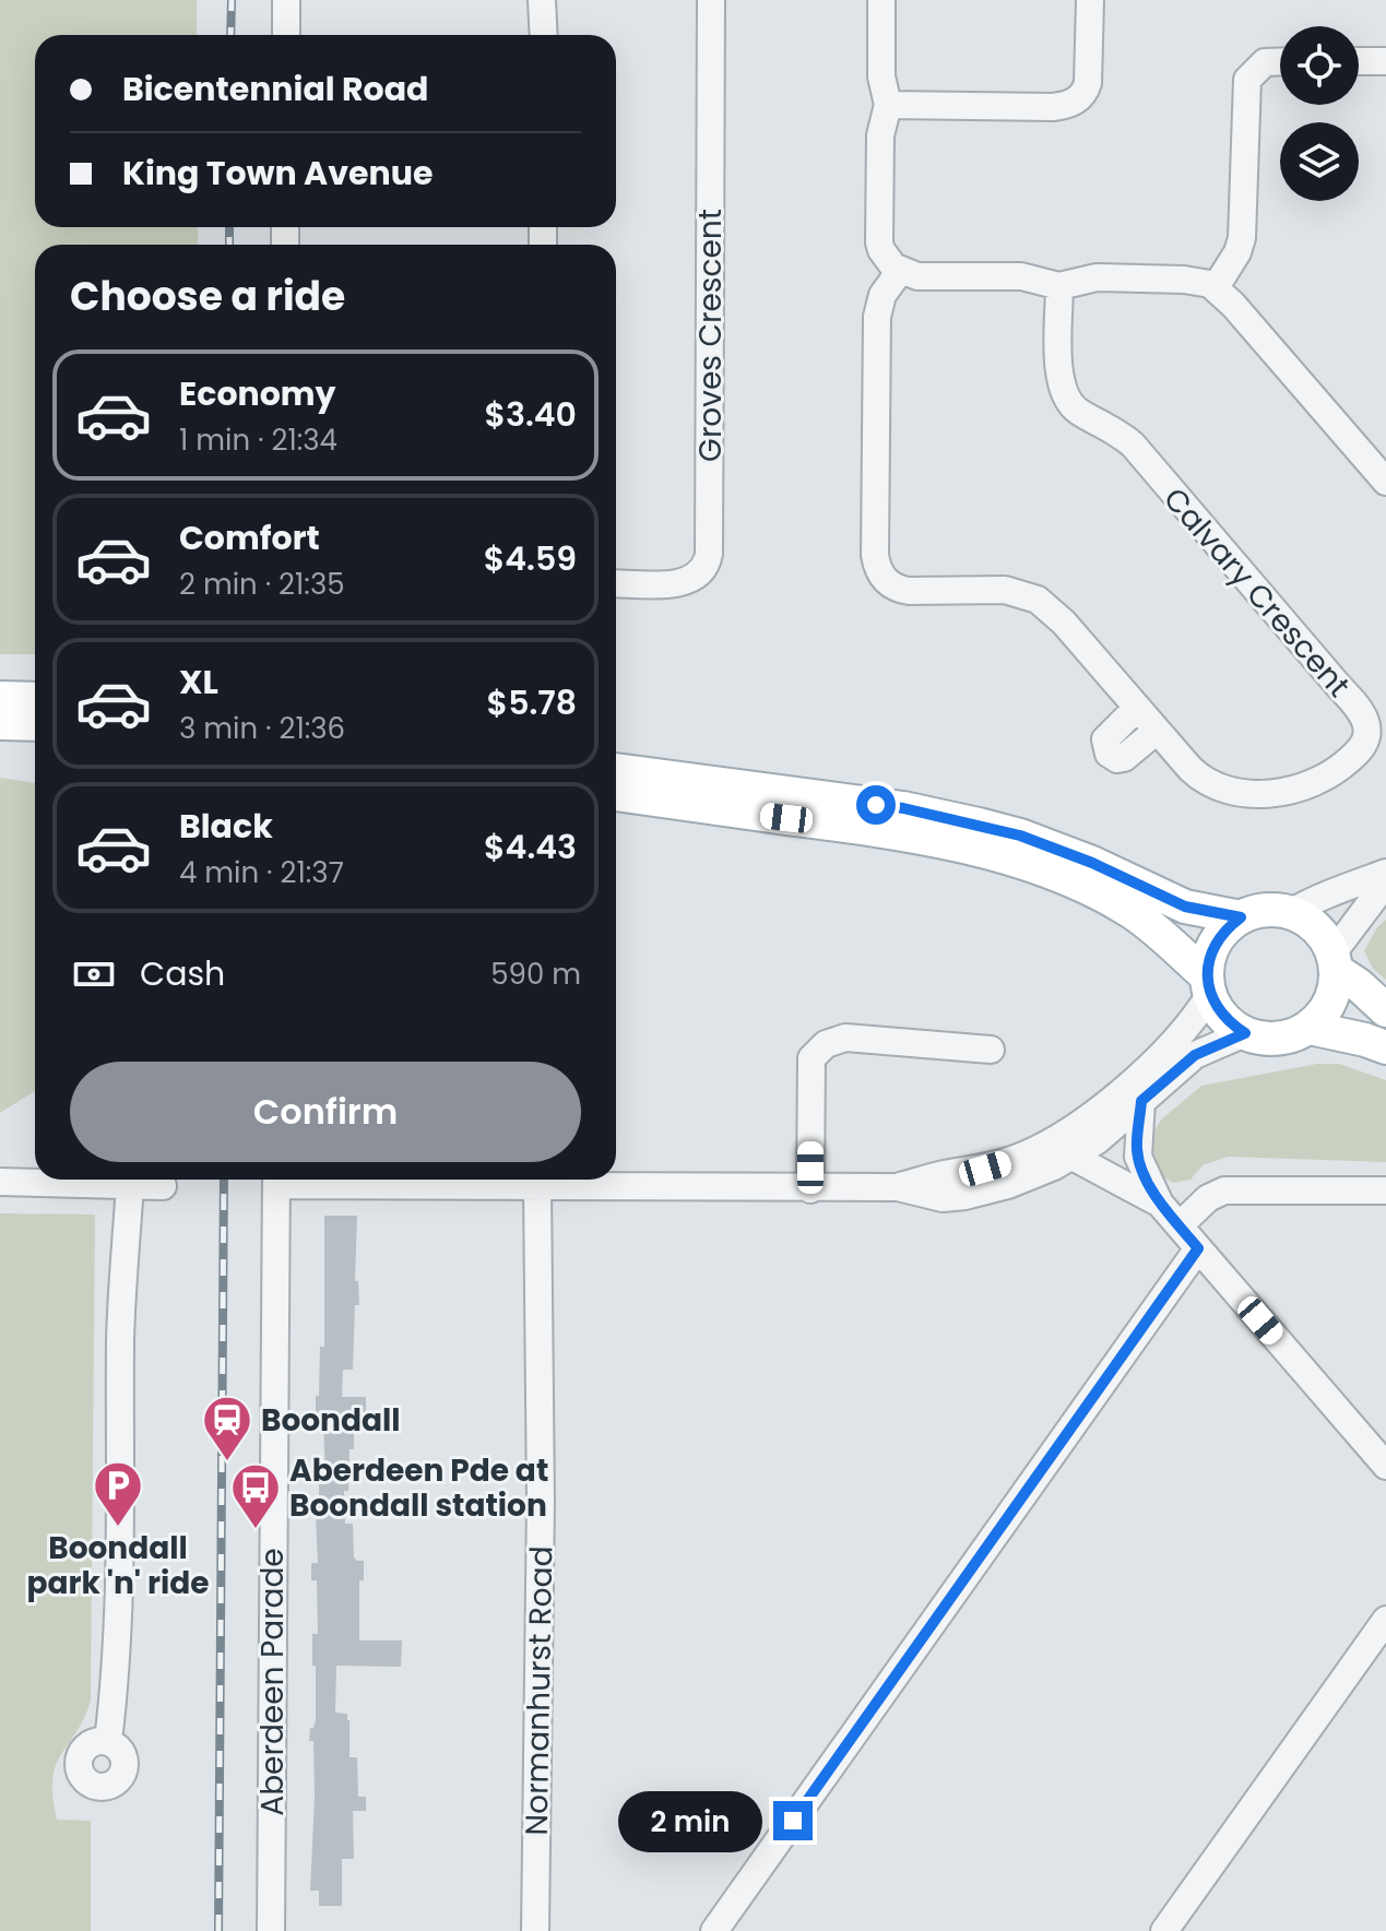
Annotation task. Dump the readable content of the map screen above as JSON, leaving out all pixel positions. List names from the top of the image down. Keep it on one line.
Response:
{"streets":{"street":["Groves Crescent","Calvary Crescent","Aberdeen Parade","Normanhurst Road"]},"places":{"station":["Boondall"],"parking":["Boondall park 'n' ride"],"bus stop":["Aberdeen Pde at Boondall station"]},"page":{"banner":["Bicentennial Road","King Town Avenue"],"heading":"Choose a ride","list":[{"name":"Economy","note":"1 min · 21:34","value":"$3.40"},{"name":"Comfort","note":"2 min · 21:35","value":"$4.59"},{"name":"XL","note":"3 min · 21:36","value":"$5.78"},{"name":"Black","note":"4 min · 21:37","value":"$4.43"}],"pay":["Cash","590 m"],"buttons":"Confirm","bubble":"2 min"}}
